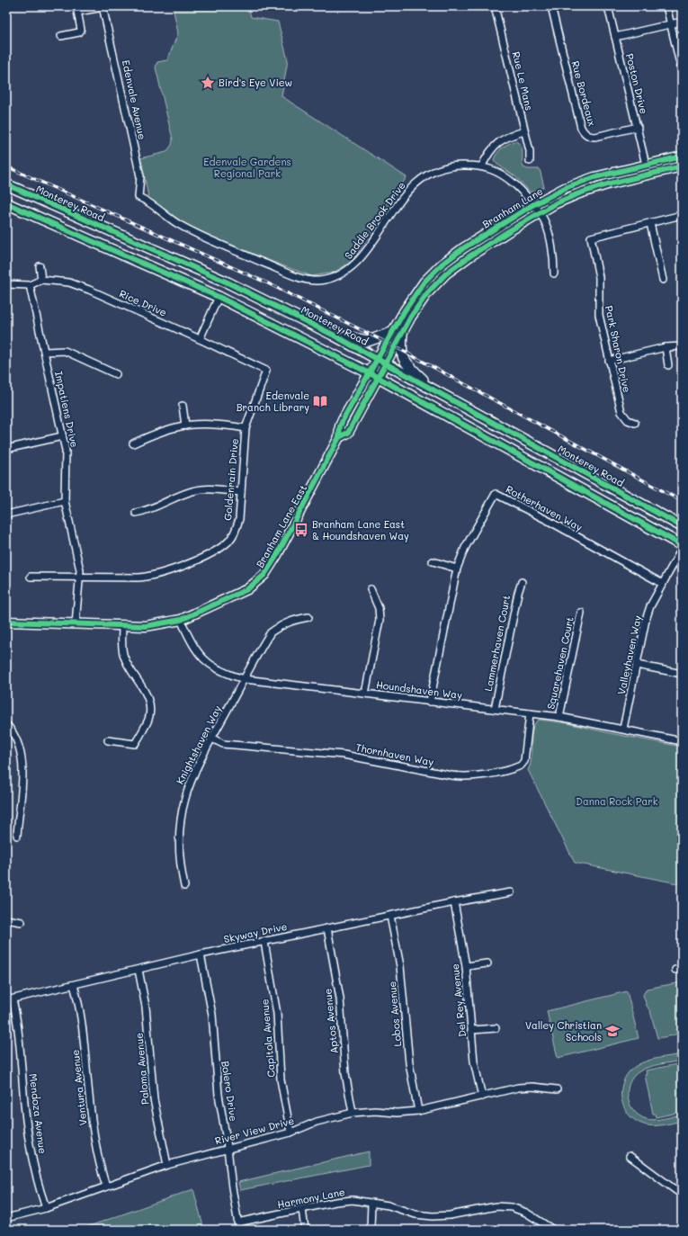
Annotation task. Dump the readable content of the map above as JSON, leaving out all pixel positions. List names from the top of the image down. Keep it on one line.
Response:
{"streets":{"main road":["Monterey Road","Branham Lane","Branham Lane East"],"street":["Rue Le Mans","Poston Drive","Rue Bordeaux","Edenvale Avenue","Saddle Brook Drive","Rice Drive","Park Sharon Drive","Impatiens Drive","Goldenrain Drive","Rotherhaven Way","Lammerhaven Court","Valleyhaven Way","Squarehaven Court","Houndshaven Way","Knightshaven Way","Thornhaven Way","Skyway Drive","Del Rey Avenue","Lobos Avenue","Aptos Avenue","Capitola Avenue","Paloma Avenue","Ventura Avenue","Bolero Drive","Mendoza Avenue","River View Drive","Harmony Lane"]},"crossings":[["Poston Drive","Rue Bordeaux"],["Poston Drive","Branham Lane"],["Edenvale Avenue","Saddle Brook Drive"],["Monterey Road","Branham Lane East"],["Branham Lane","Saddle Brook Drive"],["Branham Lane","Branham Lane East"],["Rice Drive","Goldenrain Drive"],["Impatiens Drive","Goldenrain Drive"],["Impatiens Drive","Branham Lane East"],["Rotherhaven Way","Valleyhaven Way"],["Rotherhaven Way","Houndshaven Way"],["Branham Lane East","Houndshaven Way"],["Lammerhaven Court","Houndshaven Way"],["Valleyhaven Way","Houndshaven Way"],["Squarehaven Court","Houndshaven Way"],["Houndshaven Way","Knightshaven Way"],["Houndshaven Way","Thornhaven Way"],["Knightshaven Way","Thornhaven Way"],["Skyway Drive","Del Rey Avenue"],["Skyway Drive","Lobos Avenue"],["Skyway Drive","Aptos Avenue"],["Skyway Drive","Capitola Avenue"],["Skyway Drive","Paloma Avenue"],["Skyway Drive","Ventura Avenue"],["Skyway Drive","Bolero Drive"],["Skyway Drive","Mendoza Avenue"],["Del Rey Avenue","River View Drive"],["Lobos Avenue","River View Drive"],["Aptos Avenue","River View Drive"],["Capitola Avenue","River View Drive"],["Paloma Avenue","River View Drive"],["Ventura Avenue","River View Drive"],["Bolero Drive","River View Drive"],["Bolero Drive","Harmony Lane"],["Mendoza Avenue","River View Drive"]],"parks":["Edenvale Gardens Regional Park","Danna Rock Park"],"places":{"place":["Bird's Eye View"],"library":["Edenvale Branch Library"],"bus stop":["Branham Lane East & Houndshaven Way"],"school or university":["Valley Christian Schools"]}}
